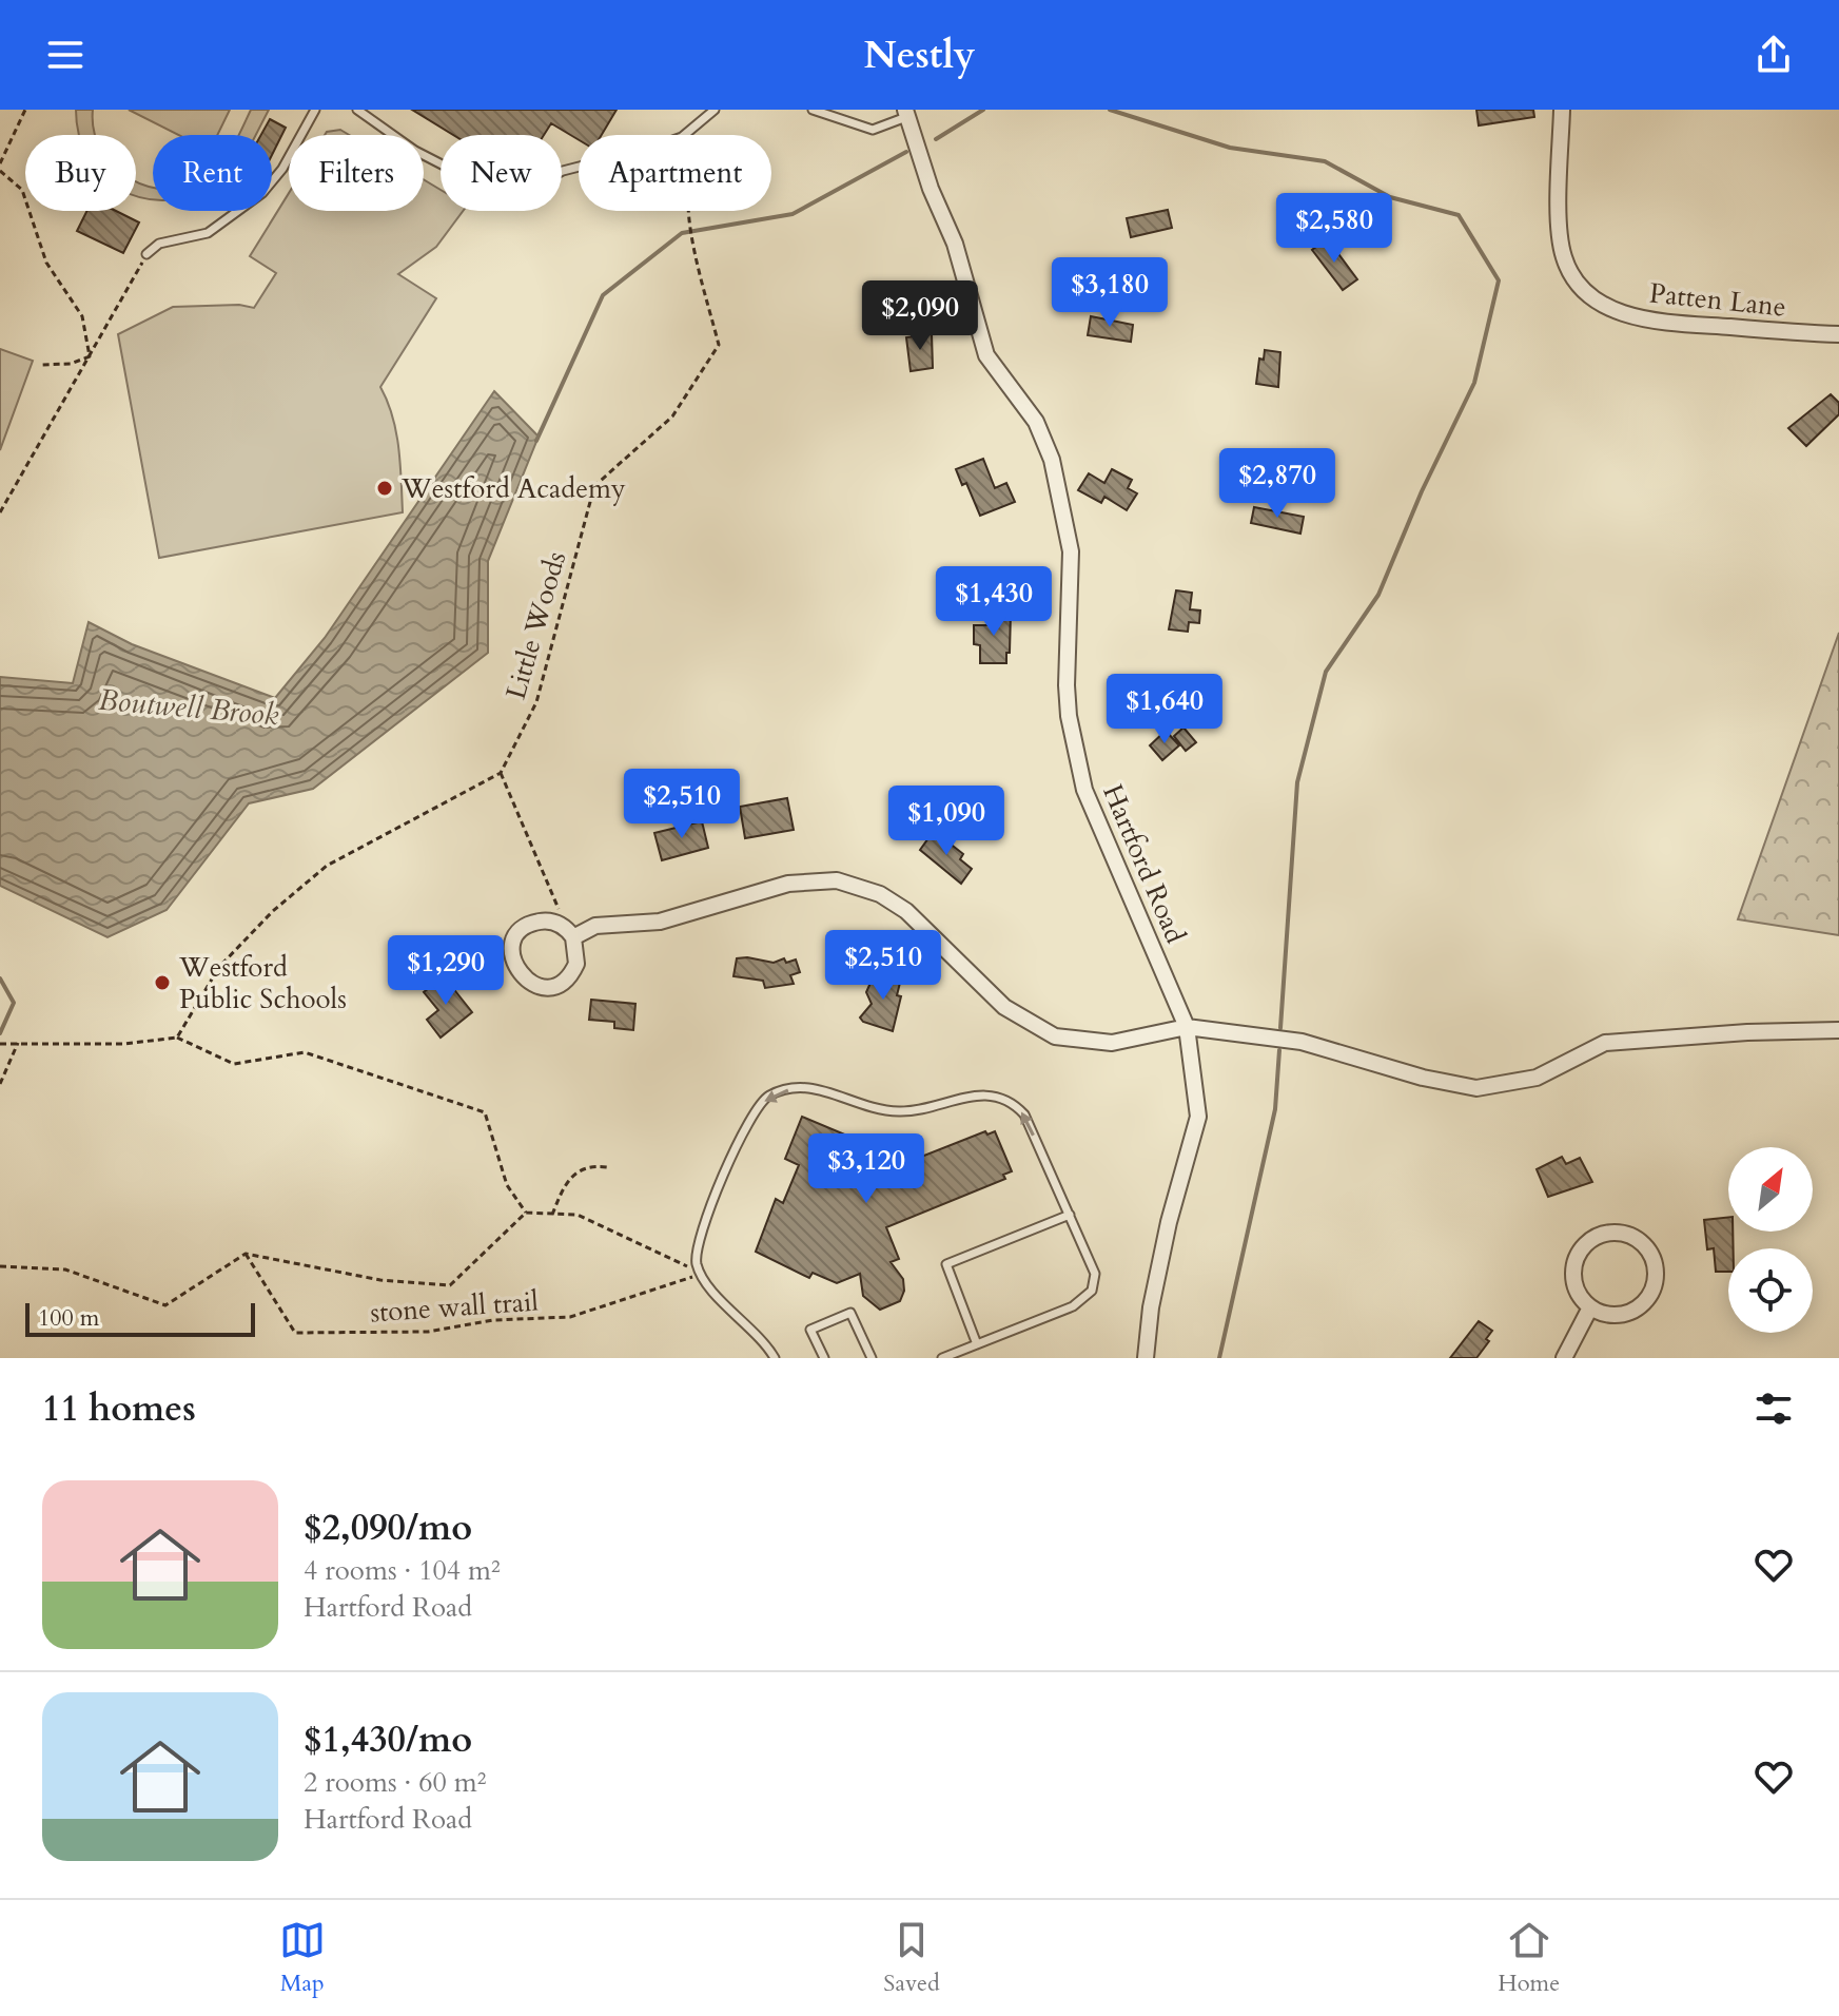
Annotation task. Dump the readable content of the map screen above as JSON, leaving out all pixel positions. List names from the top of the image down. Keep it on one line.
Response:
{"streets":{"street":["Patten Lane","Hartford Road"],"path":["Little Woods","stone wall trail"]},"water":["Boutwell Brook"],"places":["Westford Academy","Westford Public Schools"],"scale_bar":"100 m","north":"top right","page":{"header":"Nestly","chip":["Buy","Rent","Filters","New","Apartment"],"price":["$2,580","$3,180","$2,090","$2,870","$1,430","$1,640","$2,510","$1,090","$2,510","$1,290","$3,120"],"scale":"100 m","heading":"11 homes","list":[{"name":"$2,090/mo","note":"4 rooms · 104 m² · Hartford Road"},{"name":"$1,430/mo","note":"2 rooms · 60 m² · Hartford Road"}],"tabs":["Map","Saved","Home"]}}
